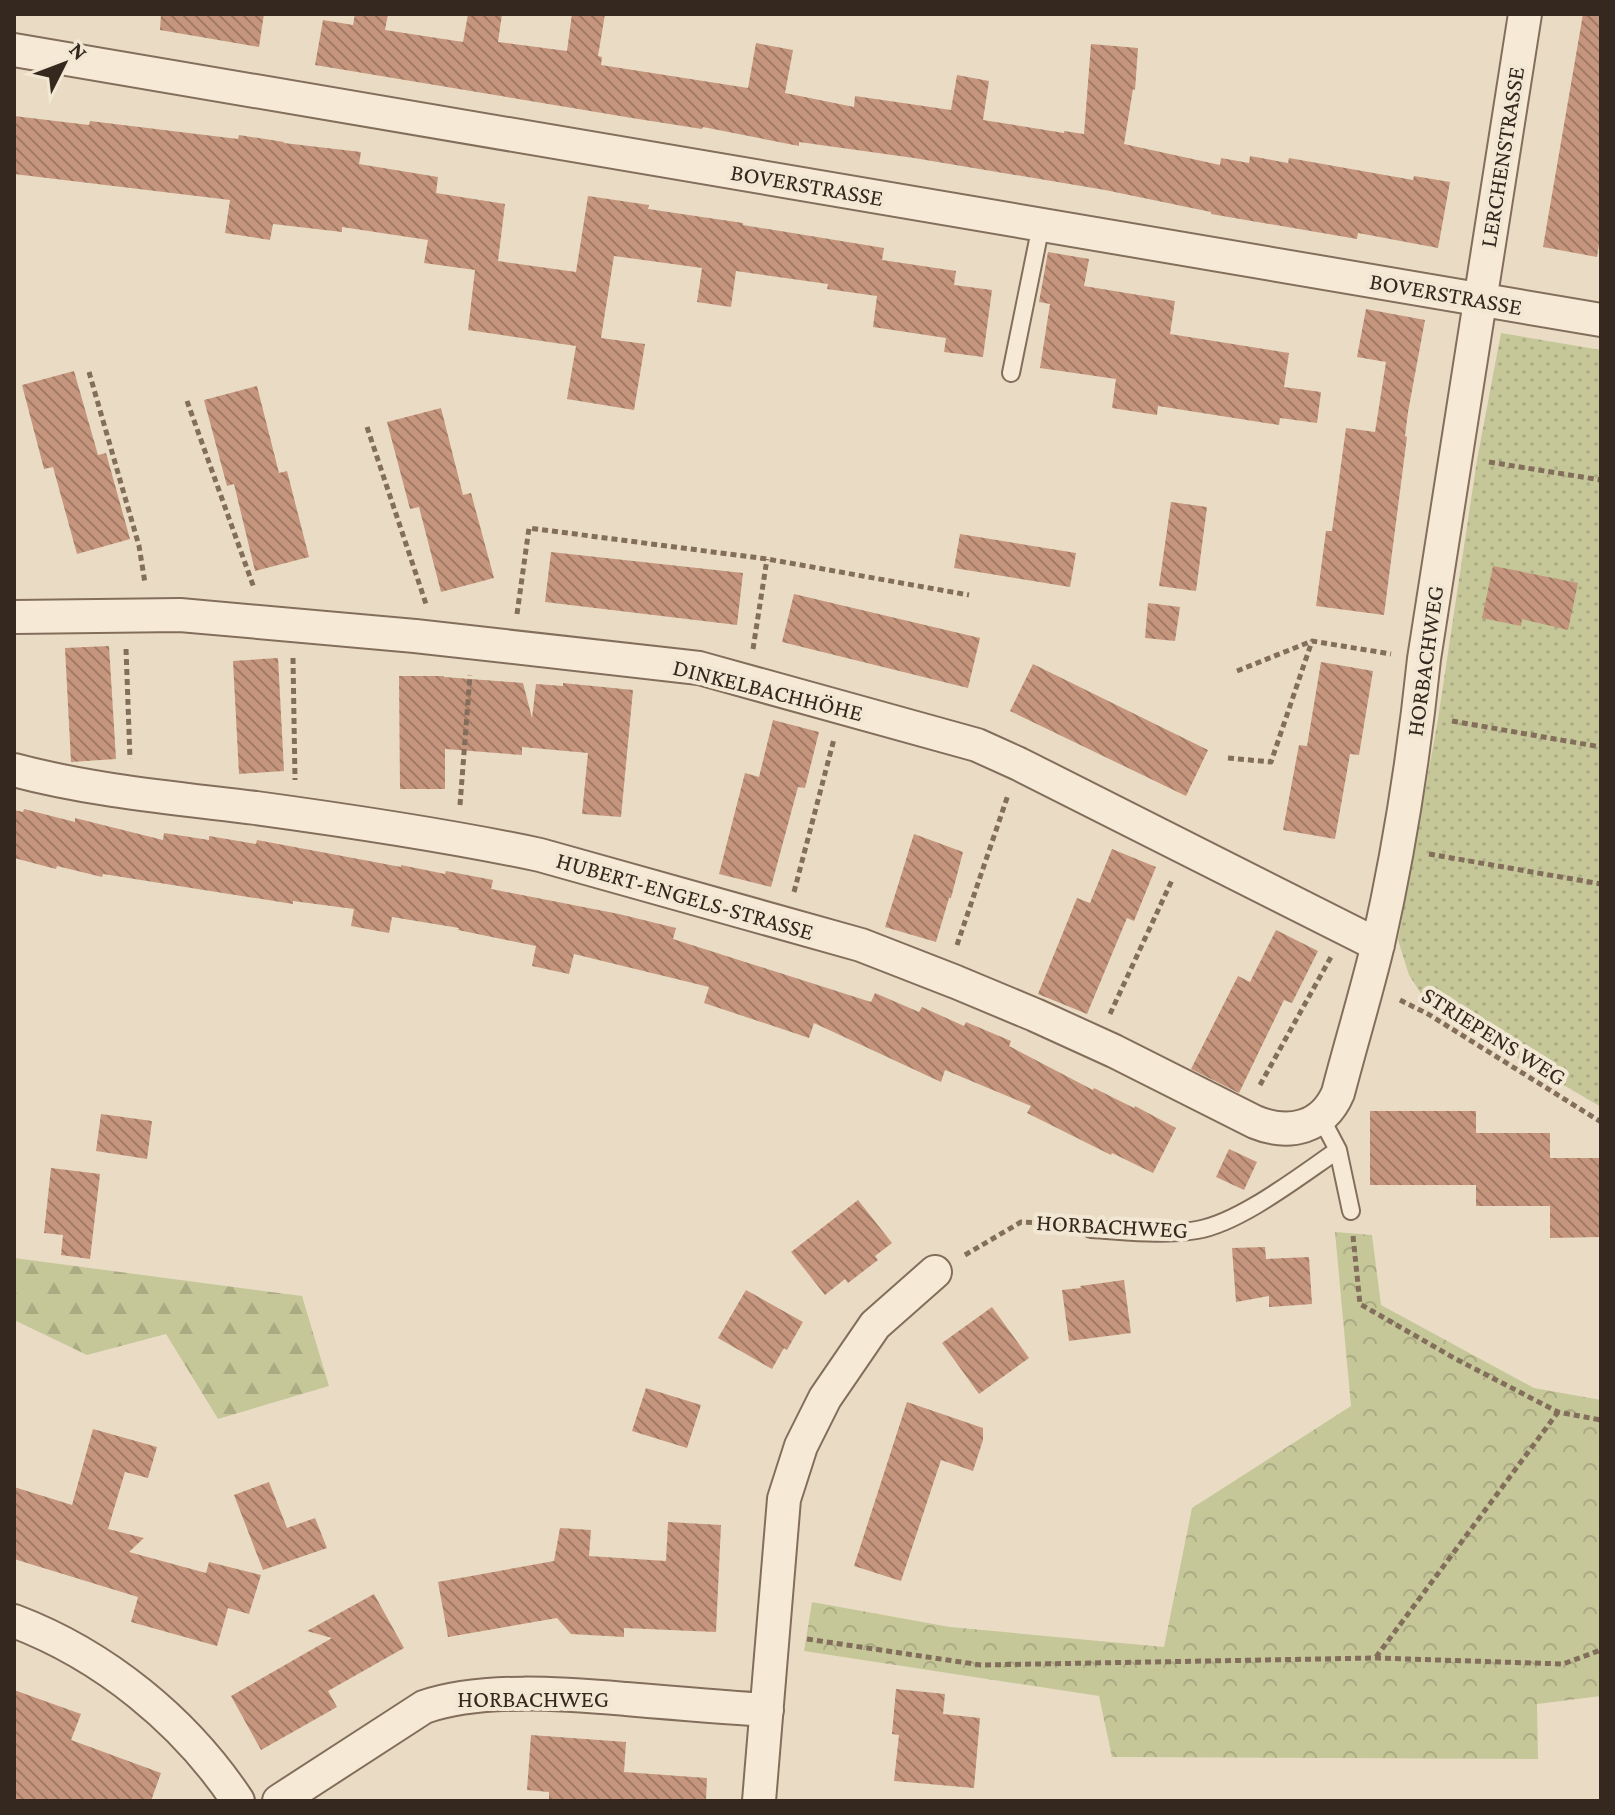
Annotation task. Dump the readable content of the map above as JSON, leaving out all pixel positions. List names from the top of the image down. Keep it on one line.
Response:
{"streets":{"street":["LERCHENSTRASSE","BOVERSTRASSE","HORBACHWEG","DINKELBACHHÖHE","HUBERT-ENGELS-STRASSE"],"path":["STRIEPENS WEG"]},"crossings":[["LERCHENSTRASSE","BOVERSTRASSE"],["LERCHENSTRASSE","HORBACHWEG"],["BOVERSTRASSE","HORBACHWEG"],["HORBACHWEG","DINKELBACHHÖHE"],["HORBACHWEG","HUBERT-ENGELS-STRASSE"],["HORBACHWEG","STRIEPENS WEG"]],"north":"top right"}
